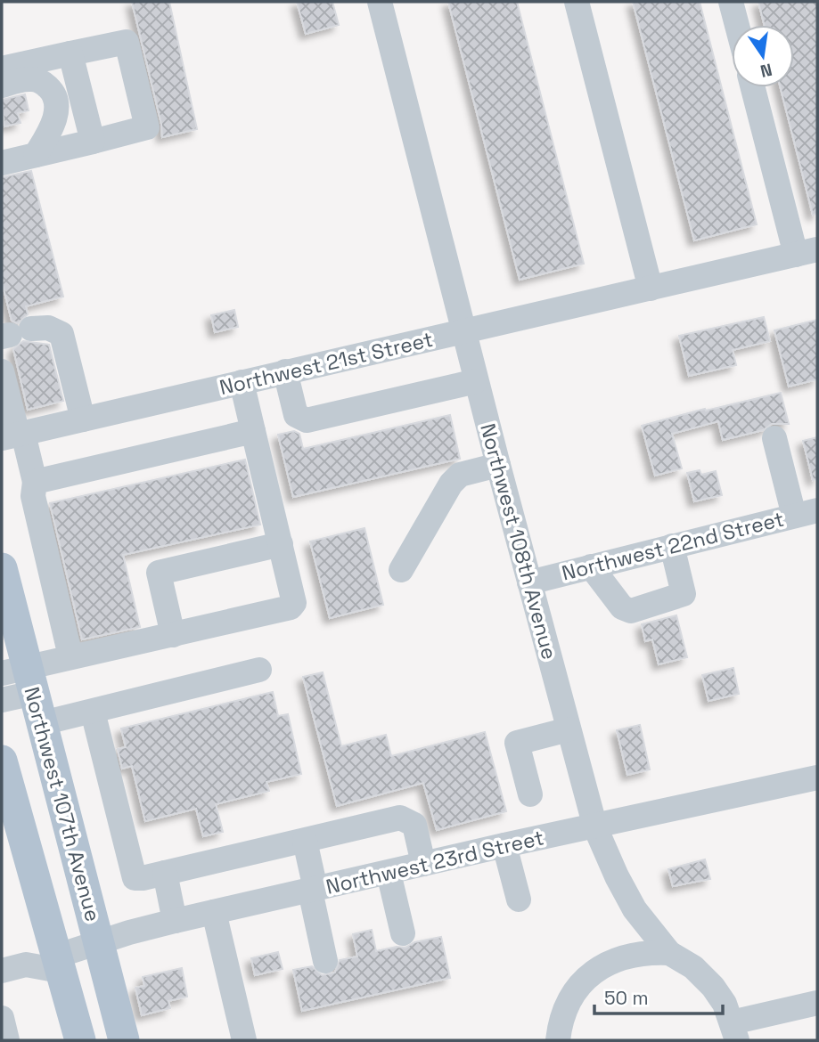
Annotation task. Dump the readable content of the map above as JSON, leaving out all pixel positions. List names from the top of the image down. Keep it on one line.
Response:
{"streets":{"main road":["Northwest 107th Avenue"],"street":["Northwest 21st Street","Northwest 108th Avenue","Northwest 22nd Street","Northwest 23rd Street"]},"crossings":[["Northwest 21st Street","Northwest 108th Avenue"],["Northwest 108th Avenue","Northwest 22nd Street"],["Northwest 108th Avenue","Northwest 23rd Street"],["Northwest 107th Avenue","Northwest 23rd Street"]],"scale_bar":"50 m","north":"bottom"}
